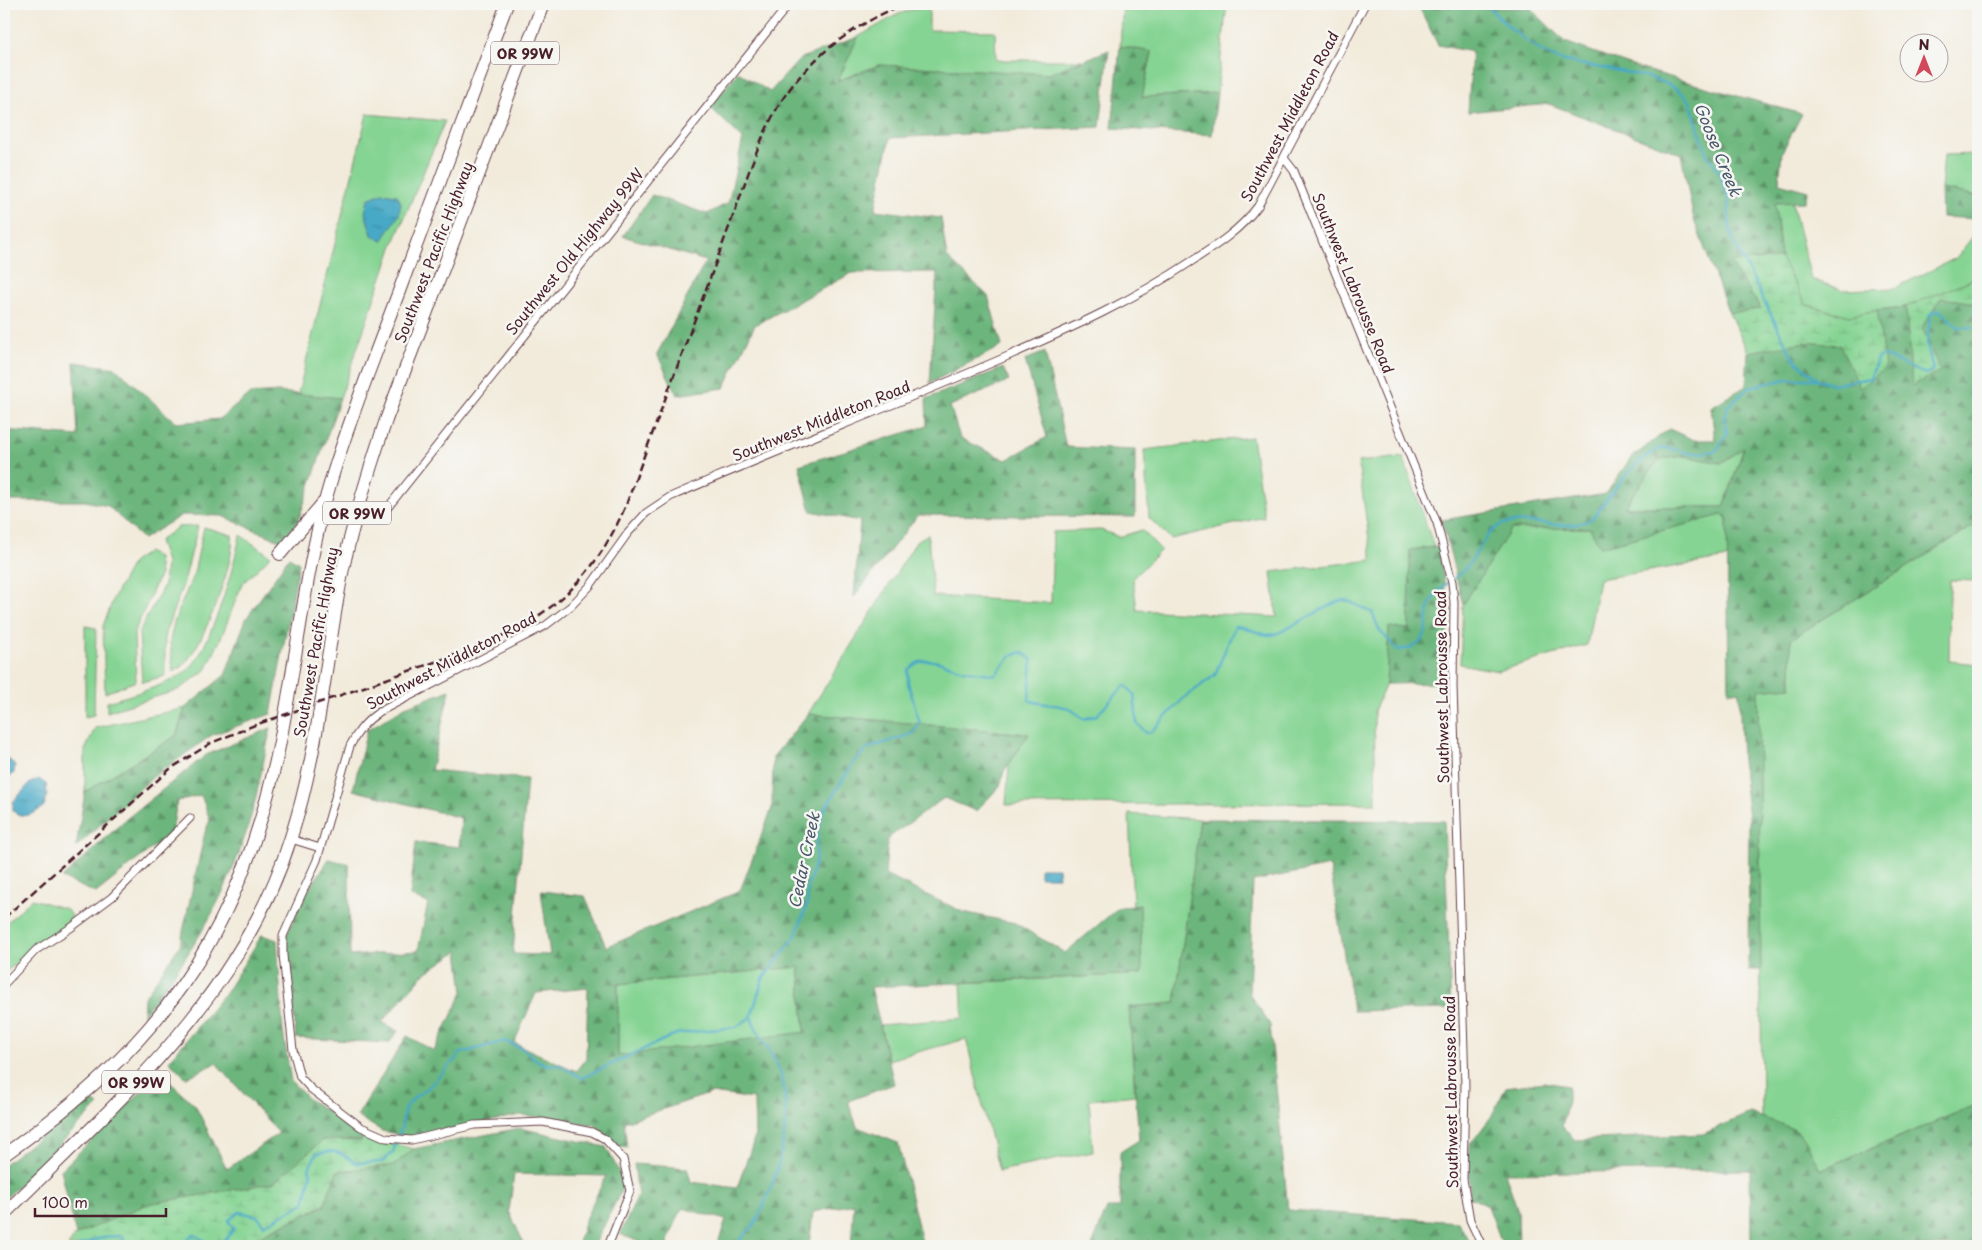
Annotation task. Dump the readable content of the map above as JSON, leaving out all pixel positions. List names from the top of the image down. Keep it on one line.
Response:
{"streets":{"highway":["OR 99W","Southwest Pacific Highway"],"street":["Southwest Middleton Road","Southwest Old Highway 99W","Southwest Labrousse Road"]},"crossings":[["Southwest Middleton Road","Southwest Labrousse Road"]],"water":["Goose Creek","Cedar Creek"],"scale_bar":"100 m","north":"top"}
